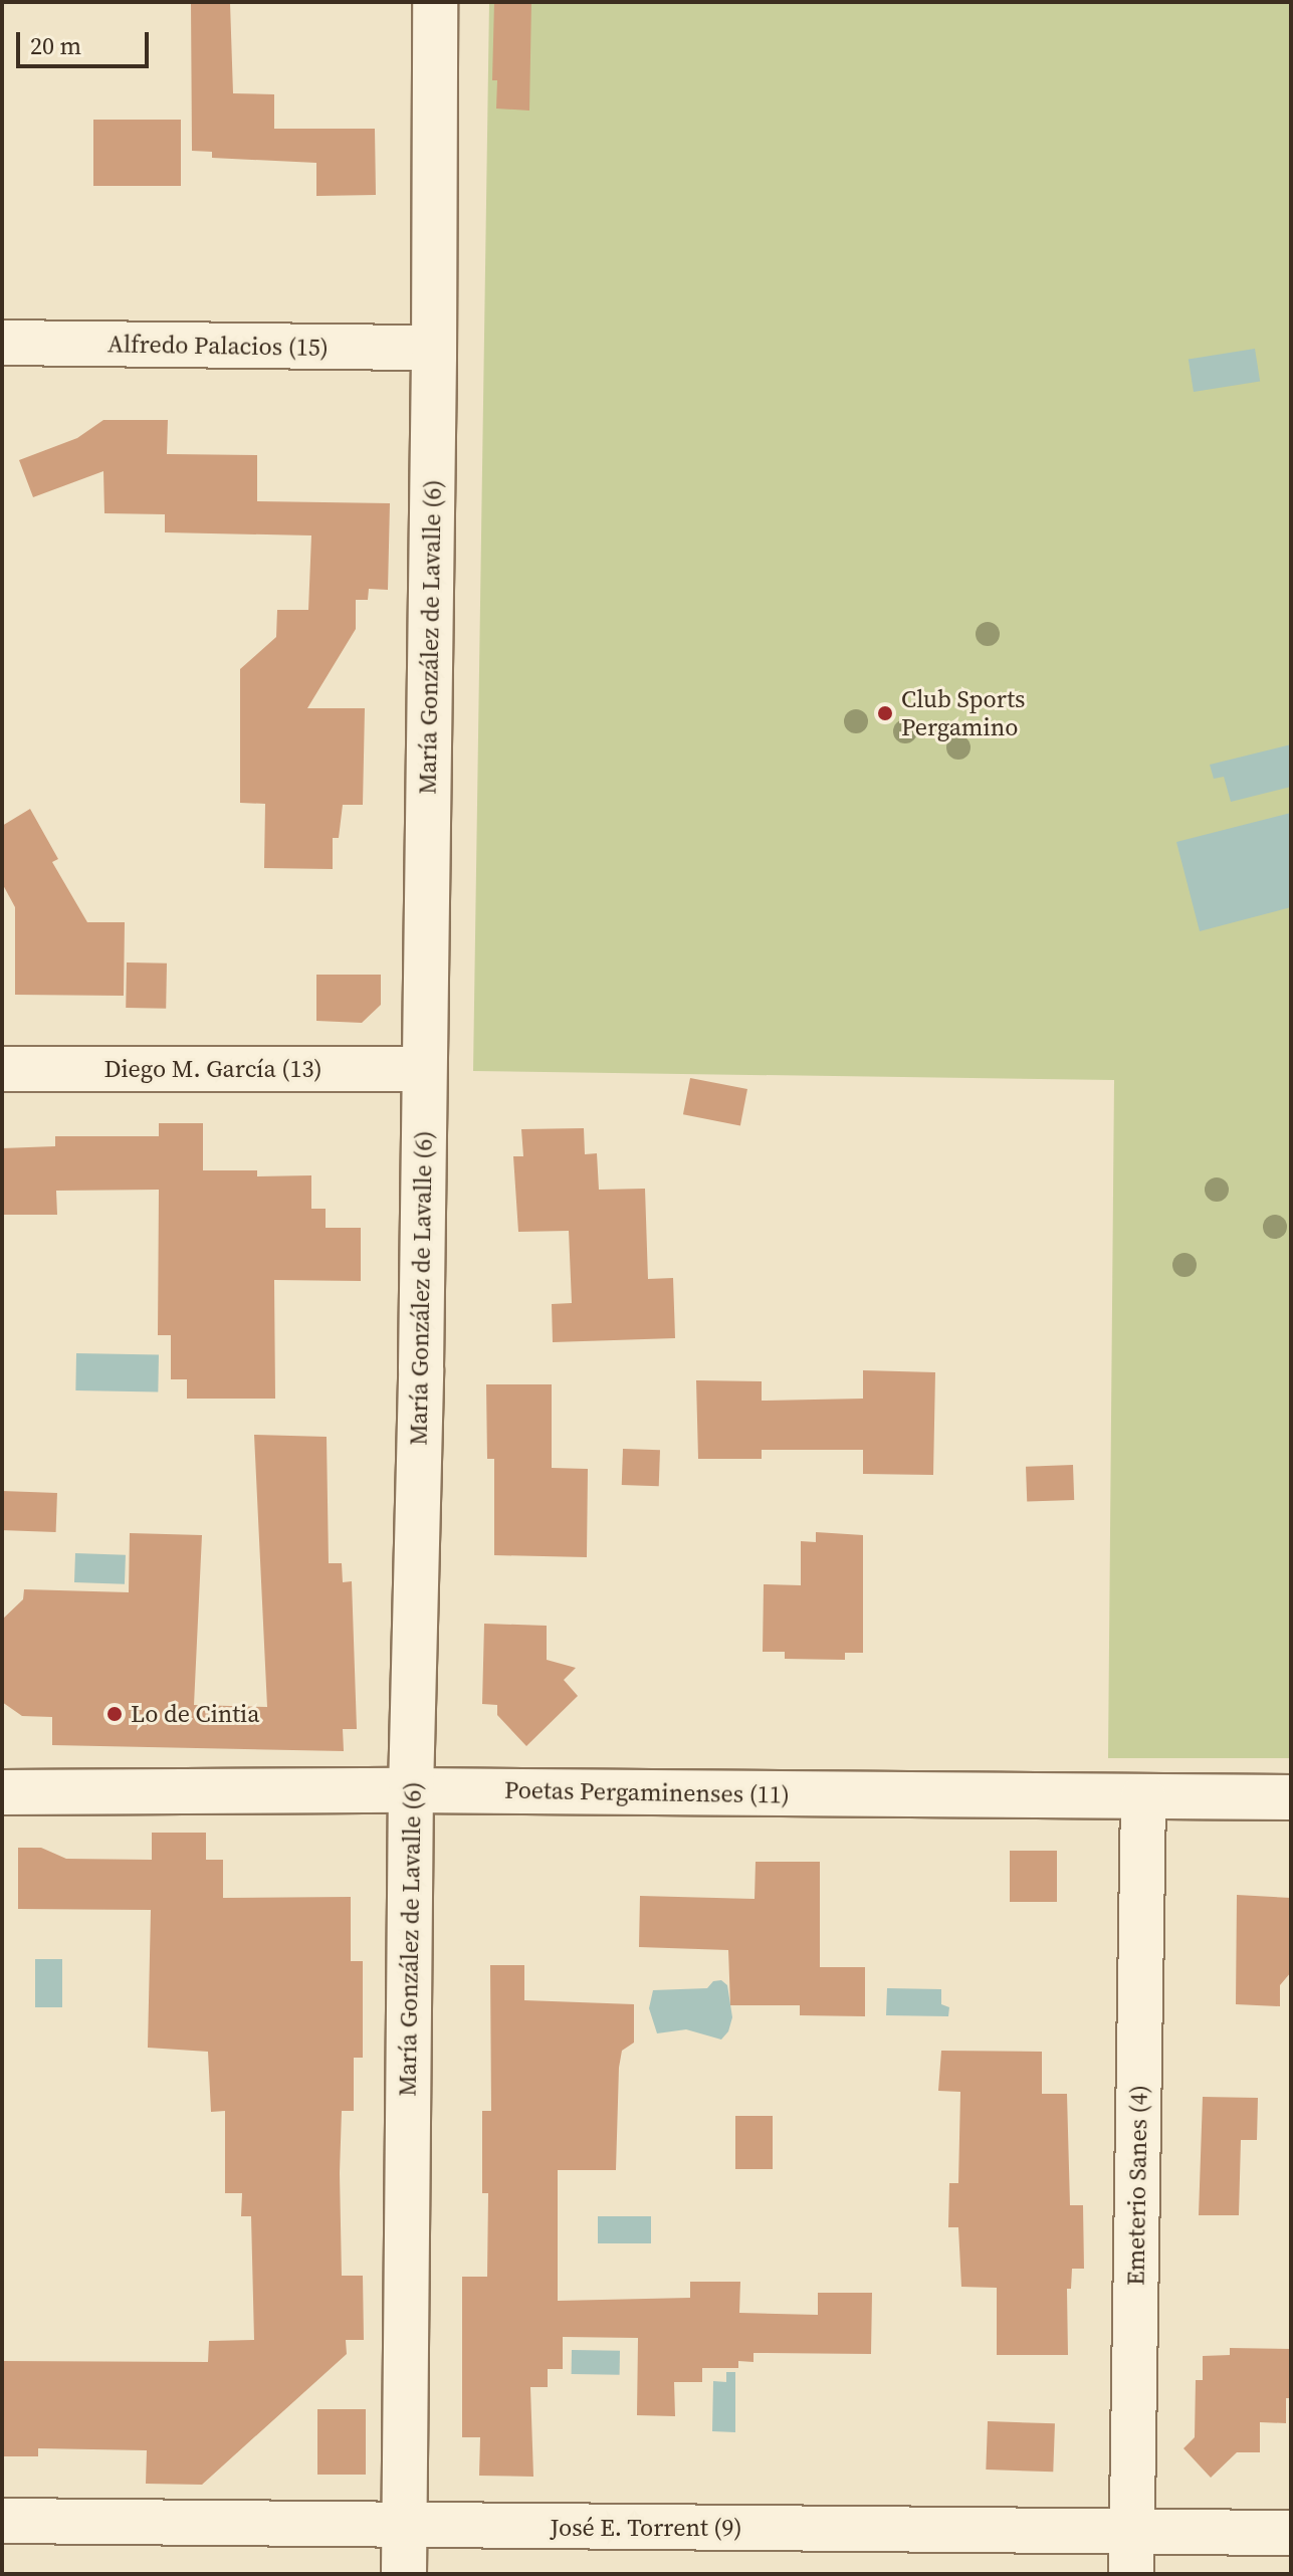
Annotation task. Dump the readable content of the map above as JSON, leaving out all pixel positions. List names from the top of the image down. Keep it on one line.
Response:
{"streets":{"street":["Alfredo Palacios (15)","María González de Lavalle (6)","Diego M. García (13)","Poetas Pergaminenses (11)","Emeterio Sanes (4)","José E. Torrent (9)"]},"crossings":[["Alfredo Palacios (15)","María González de Lavalle (6)"],["María González de Lavalle (6)","Diego M. García (13)"],["María González de Lavalle (6)","Poetas Pergaminenses (11)"],["María González de Lavalle (6)","José E. Torrent (9)"],["Poetas Pergaminenses (11)","Emeterio Sanes (4)"],["Emeterio Sanes (4)","José E. Torrent (9)"]],"places":["Club Sports Pergamino","Lo de Cintia"],"scale_bar":"20 m"}
